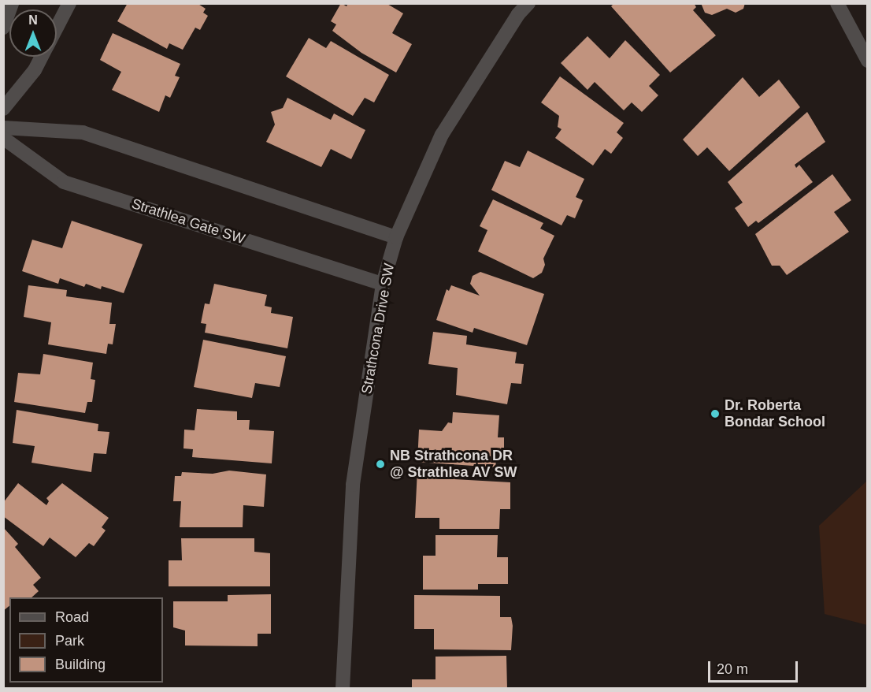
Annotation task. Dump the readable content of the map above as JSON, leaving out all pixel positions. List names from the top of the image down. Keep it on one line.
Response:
{"streets":{"street":["Strathlea Gate SW","Strathcona Drive SW"]},"crossings":[["Strathlea Gate SW","Strathcona Drive SW"]],"places":["Dr. Roberta Bondar School","NB Strathcona DR @ Strathlea AV SW"],"legend":["Road","Park","Building"],"scale_bar":"20 m","north":"top"}
